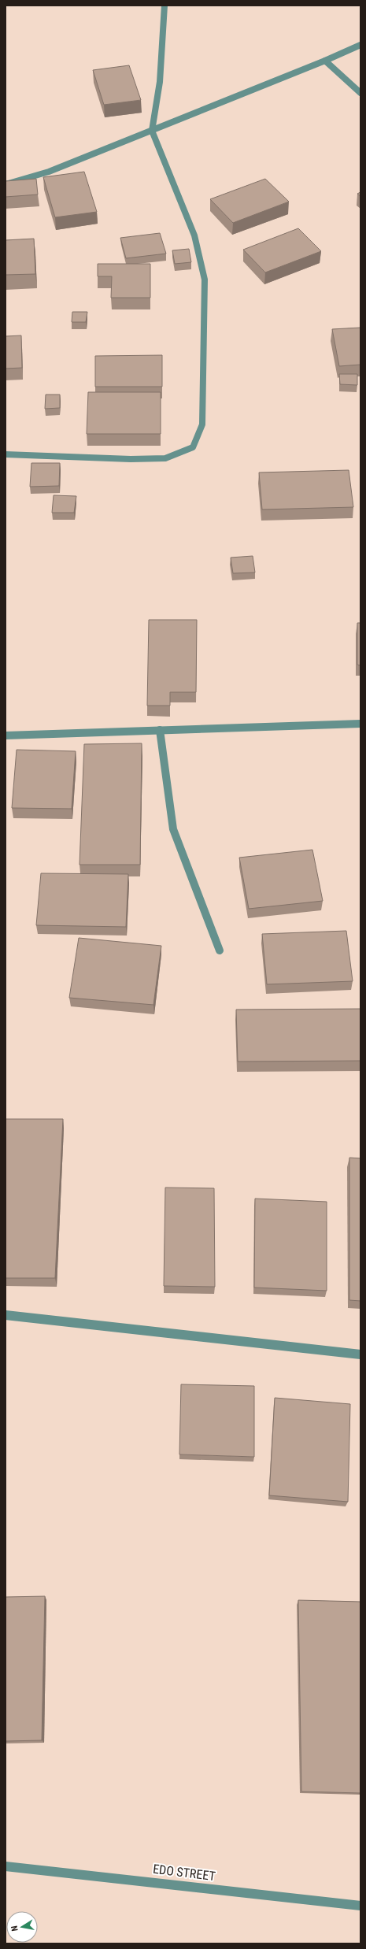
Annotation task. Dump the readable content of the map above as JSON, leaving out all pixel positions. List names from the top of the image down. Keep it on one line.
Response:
{"streets":{"street":["EDO STREET"]},"north":"left"}
